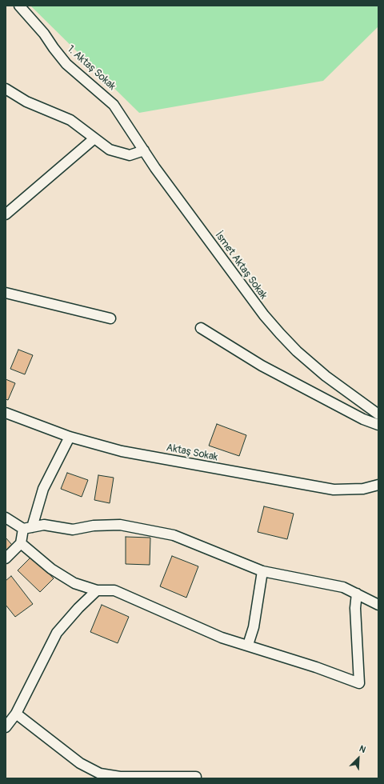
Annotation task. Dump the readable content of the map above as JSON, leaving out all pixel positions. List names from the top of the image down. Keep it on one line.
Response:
{"streets":{"street":["1. Aktaş Sokak","İsmet Aktaş Sokak","Aktaş Sokak"]},"crossings":[["1. Aktaş Sokak","İsmet Aktaş Sokak"]],"north":"top right"}
